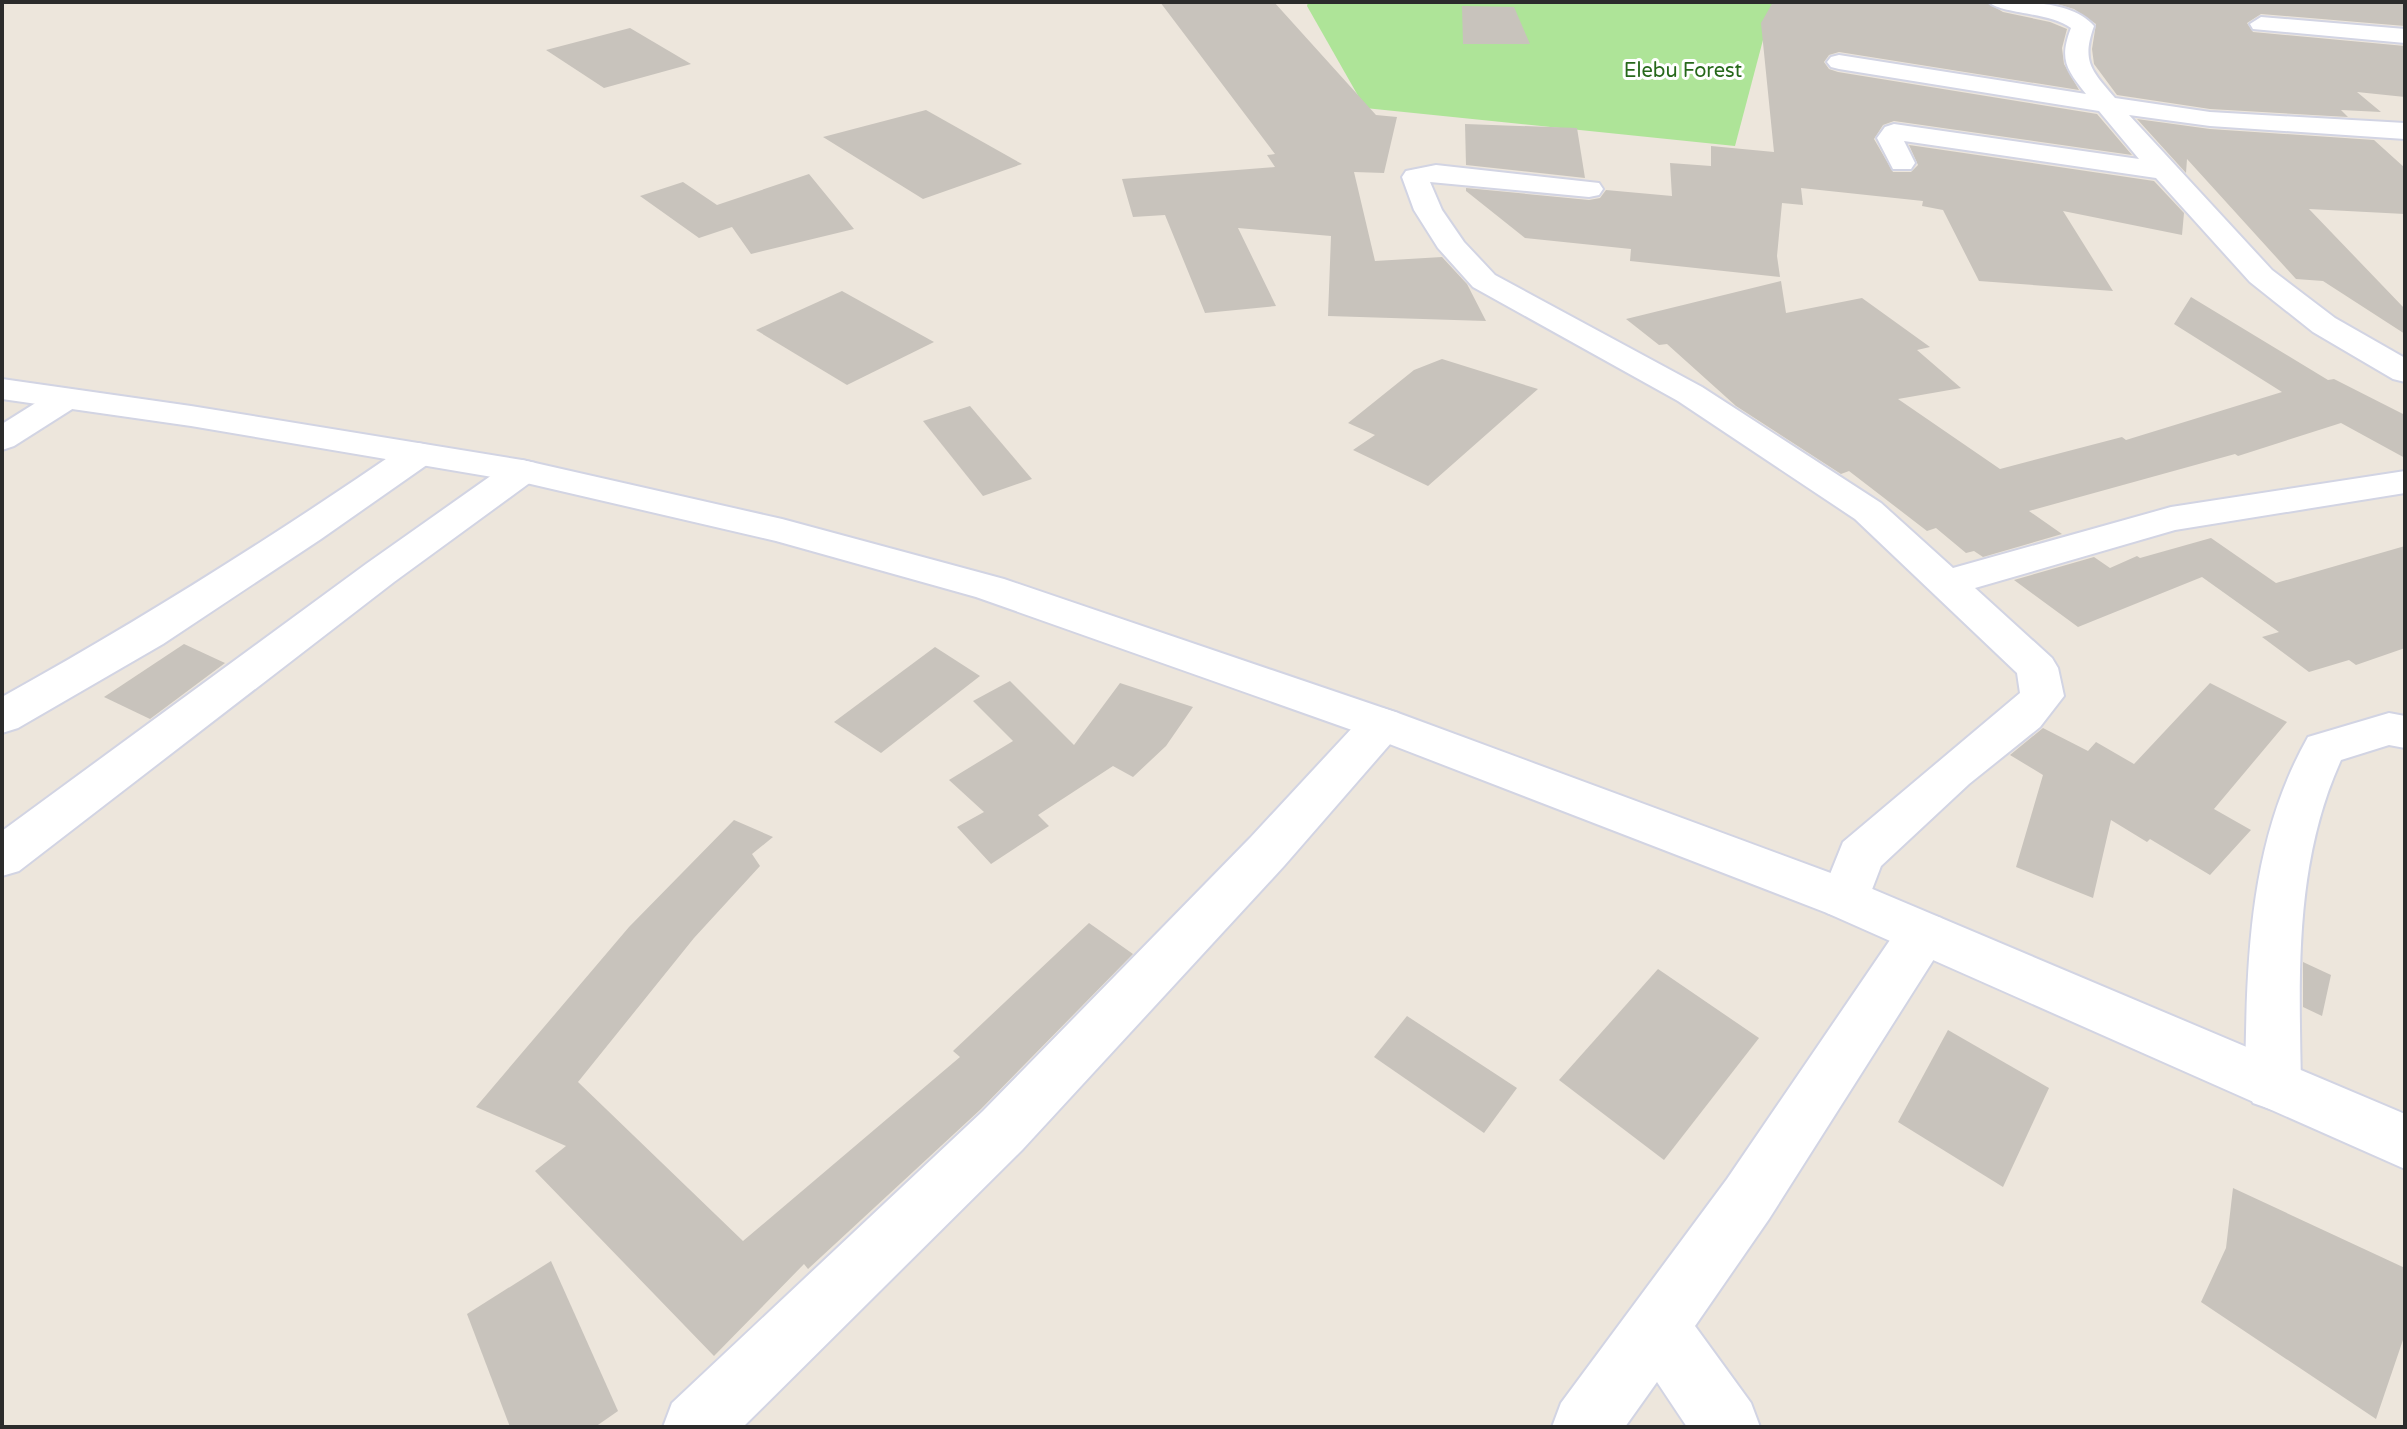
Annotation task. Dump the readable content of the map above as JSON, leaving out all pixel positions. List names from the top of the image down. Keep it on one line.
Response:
{"parks":["Elebu Forest"]}
